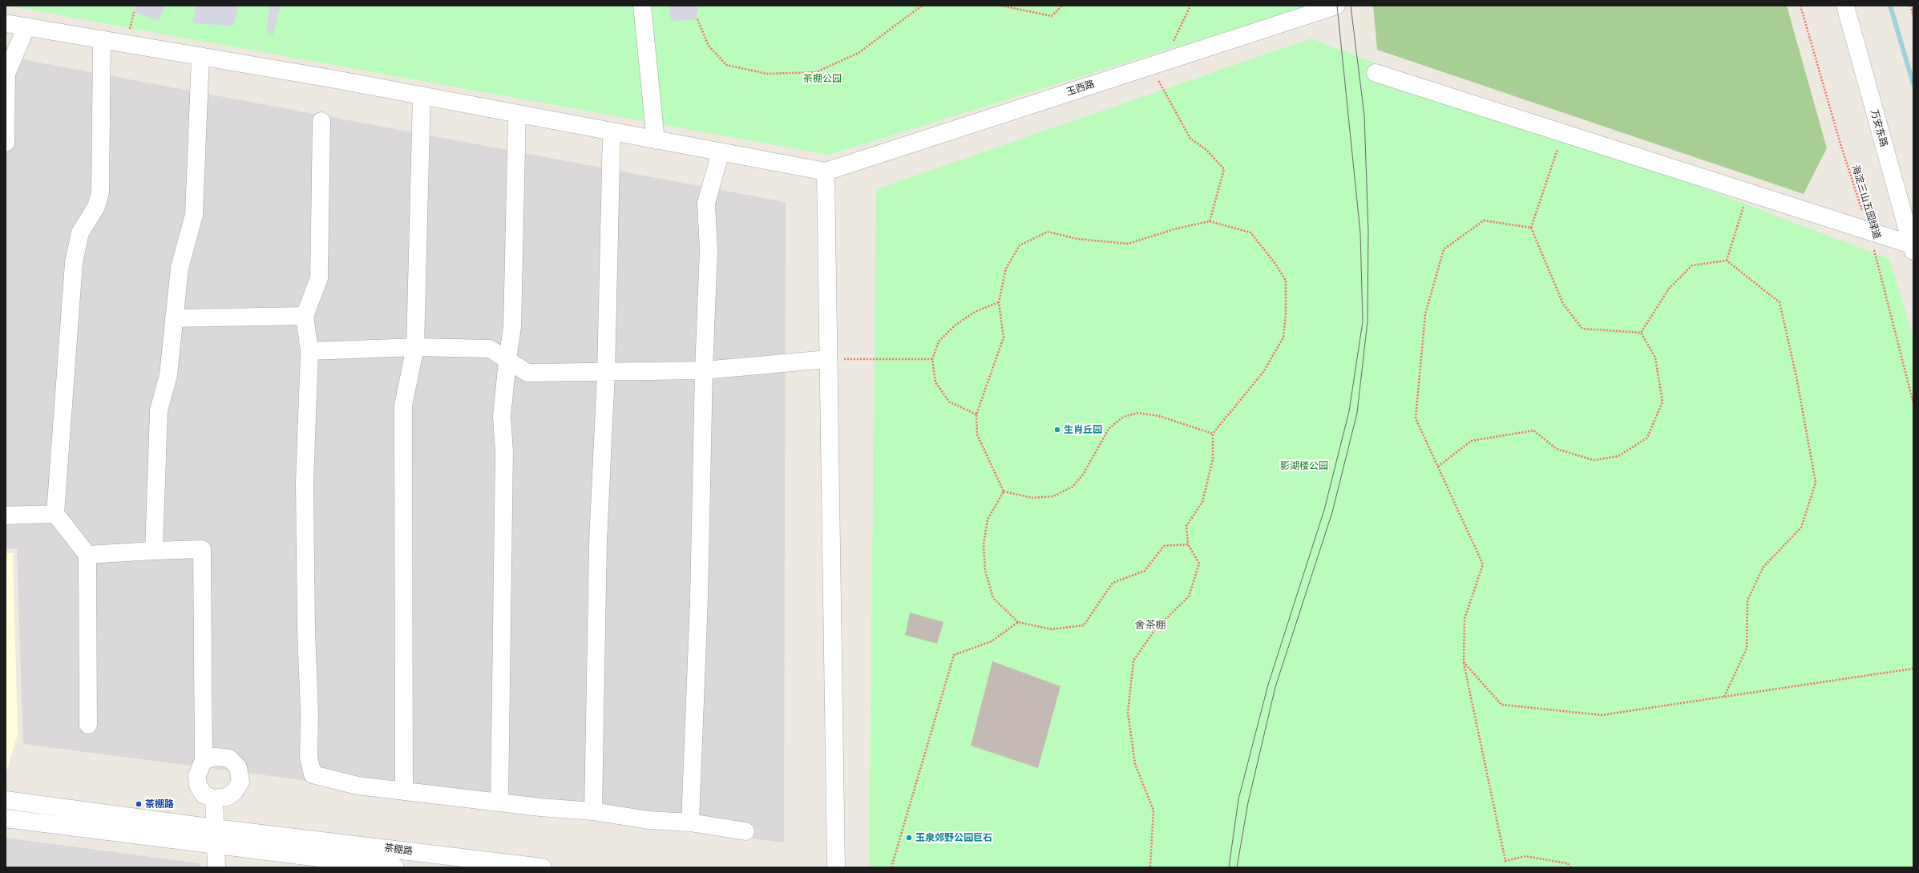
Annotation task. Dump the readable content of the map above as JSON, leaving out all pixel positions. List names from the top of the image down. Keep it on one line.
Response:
{"streets":{"street":["玉西路","万安东路","茶棚路"],"path":["海淀三山五园绿道"]},"districts":["舍茶棚"],"parks":["茶棚公园","影湖楼公园"],"places":["生肖丘园","茶棚路","玉泉郊野公园巨石"]}
